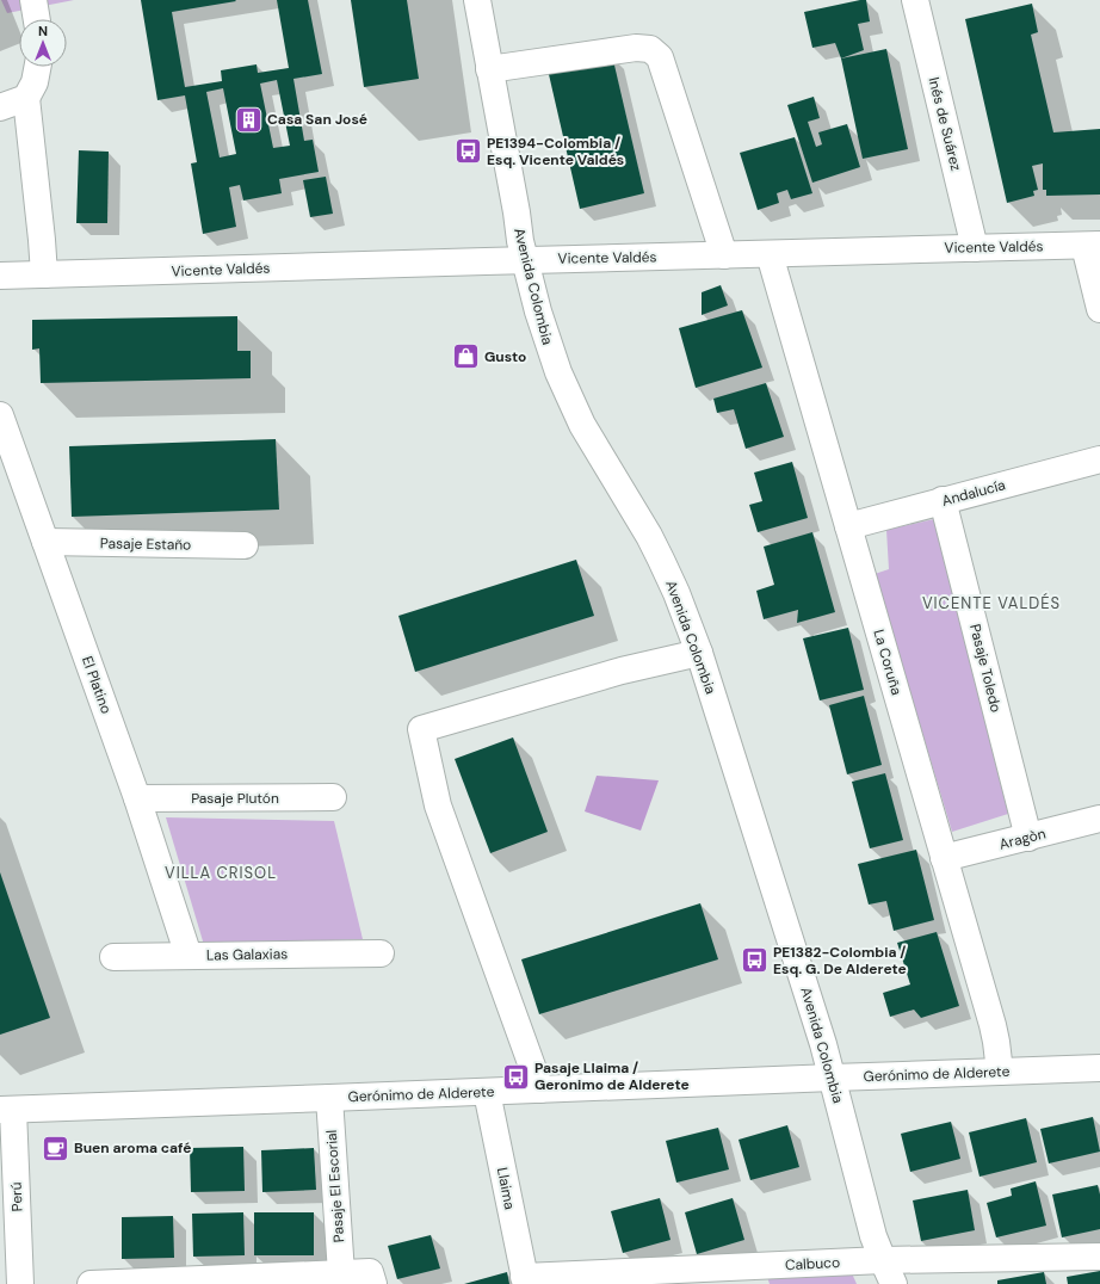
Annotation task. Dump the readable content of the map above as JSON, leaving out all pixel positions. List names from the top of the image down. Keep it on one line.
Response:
{"streets":{"street":["Inés de Suárez","Vicente Valdés","Avenida Colombia","Andalucía","Pasaje Estaño","La Coruña","Pasaje Toledo","El Platino","Pasaje Plutón","Aragòn","Las Galaxias","Gerónimo de Alderete","Pasaje El Escorial","Llaima","Perú","Calbuco"]},"crossings":[["Inés de Suárez","Vicente Valdés"],["Vicente Valdés","Avenida Colombia"],["Vicente Valdés","La Coruña"],["Avenida Colombia","Gerónimo de Alderete"],["Avenida Colombia","Calbuco"],["Andalucía","La Coruña"],["Andalucía","Pasaje Toledo"],["Pasaje Estaño","El Platino"],["La Coruña","Aragòn"],["La Coruña","Gerónimo de Alderete"],["Pasaje Toledo","Aragòn"],["El Platino","Pasaje Plutón"],["El Platino","Las Galaxias"],["Gerónimo de Alderete","Pasaje El Escorial"],["Gerónimo de Alderete","Llaima"],["Gerónimo de Alderete","Perú"],["Llaima","Calbuco"]],"districts":["VICENTE VALDÉS","VILLA CRISOL"],"places":{"building":["Casa San José"],"bus stop":["PE1394-Colombia / Esq. Vicente Valdés","PE1382-Colombia / Esq. G. De Alderete","Pasaje Llaima / Geronimo de Alderete"],"shop":["Gusto"],"cafe":["Buen aroma café"]},"north":"top"}
